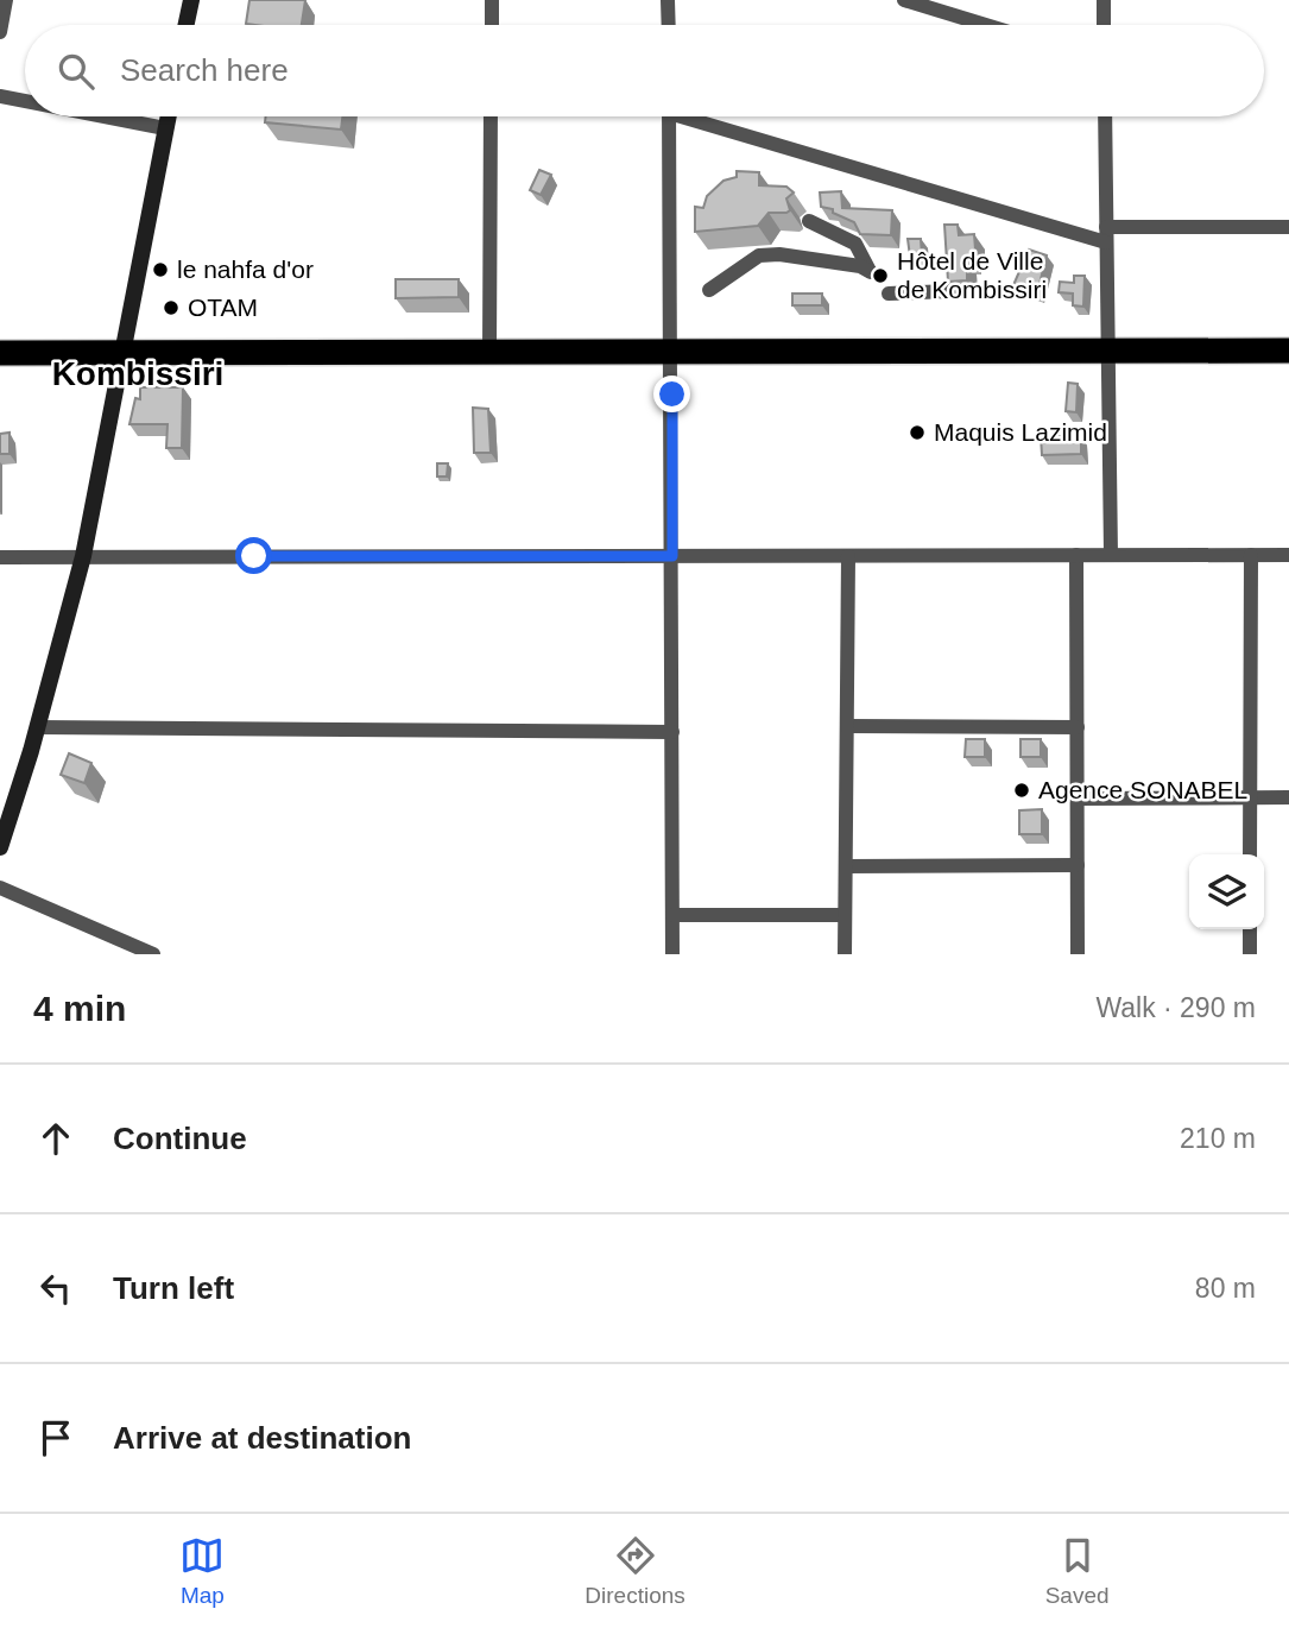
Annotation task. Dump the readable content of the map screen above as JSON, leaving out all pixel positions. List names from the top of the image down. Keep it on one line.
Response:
{"districts":["Kombissiri"],"places":["le nahfa d'or","Hôtel de Ville de Kombissiri","OTAM","Maquis Lazimid","Agence SONABEL"],"page":{"search":"Search here","heading":["4 min","Walk · 290 m"],"list":[["Continue","210 m"],["Turn left","80 m"],"Arrive at destination"],"nav":["Map","Directions","Saved"]}}
